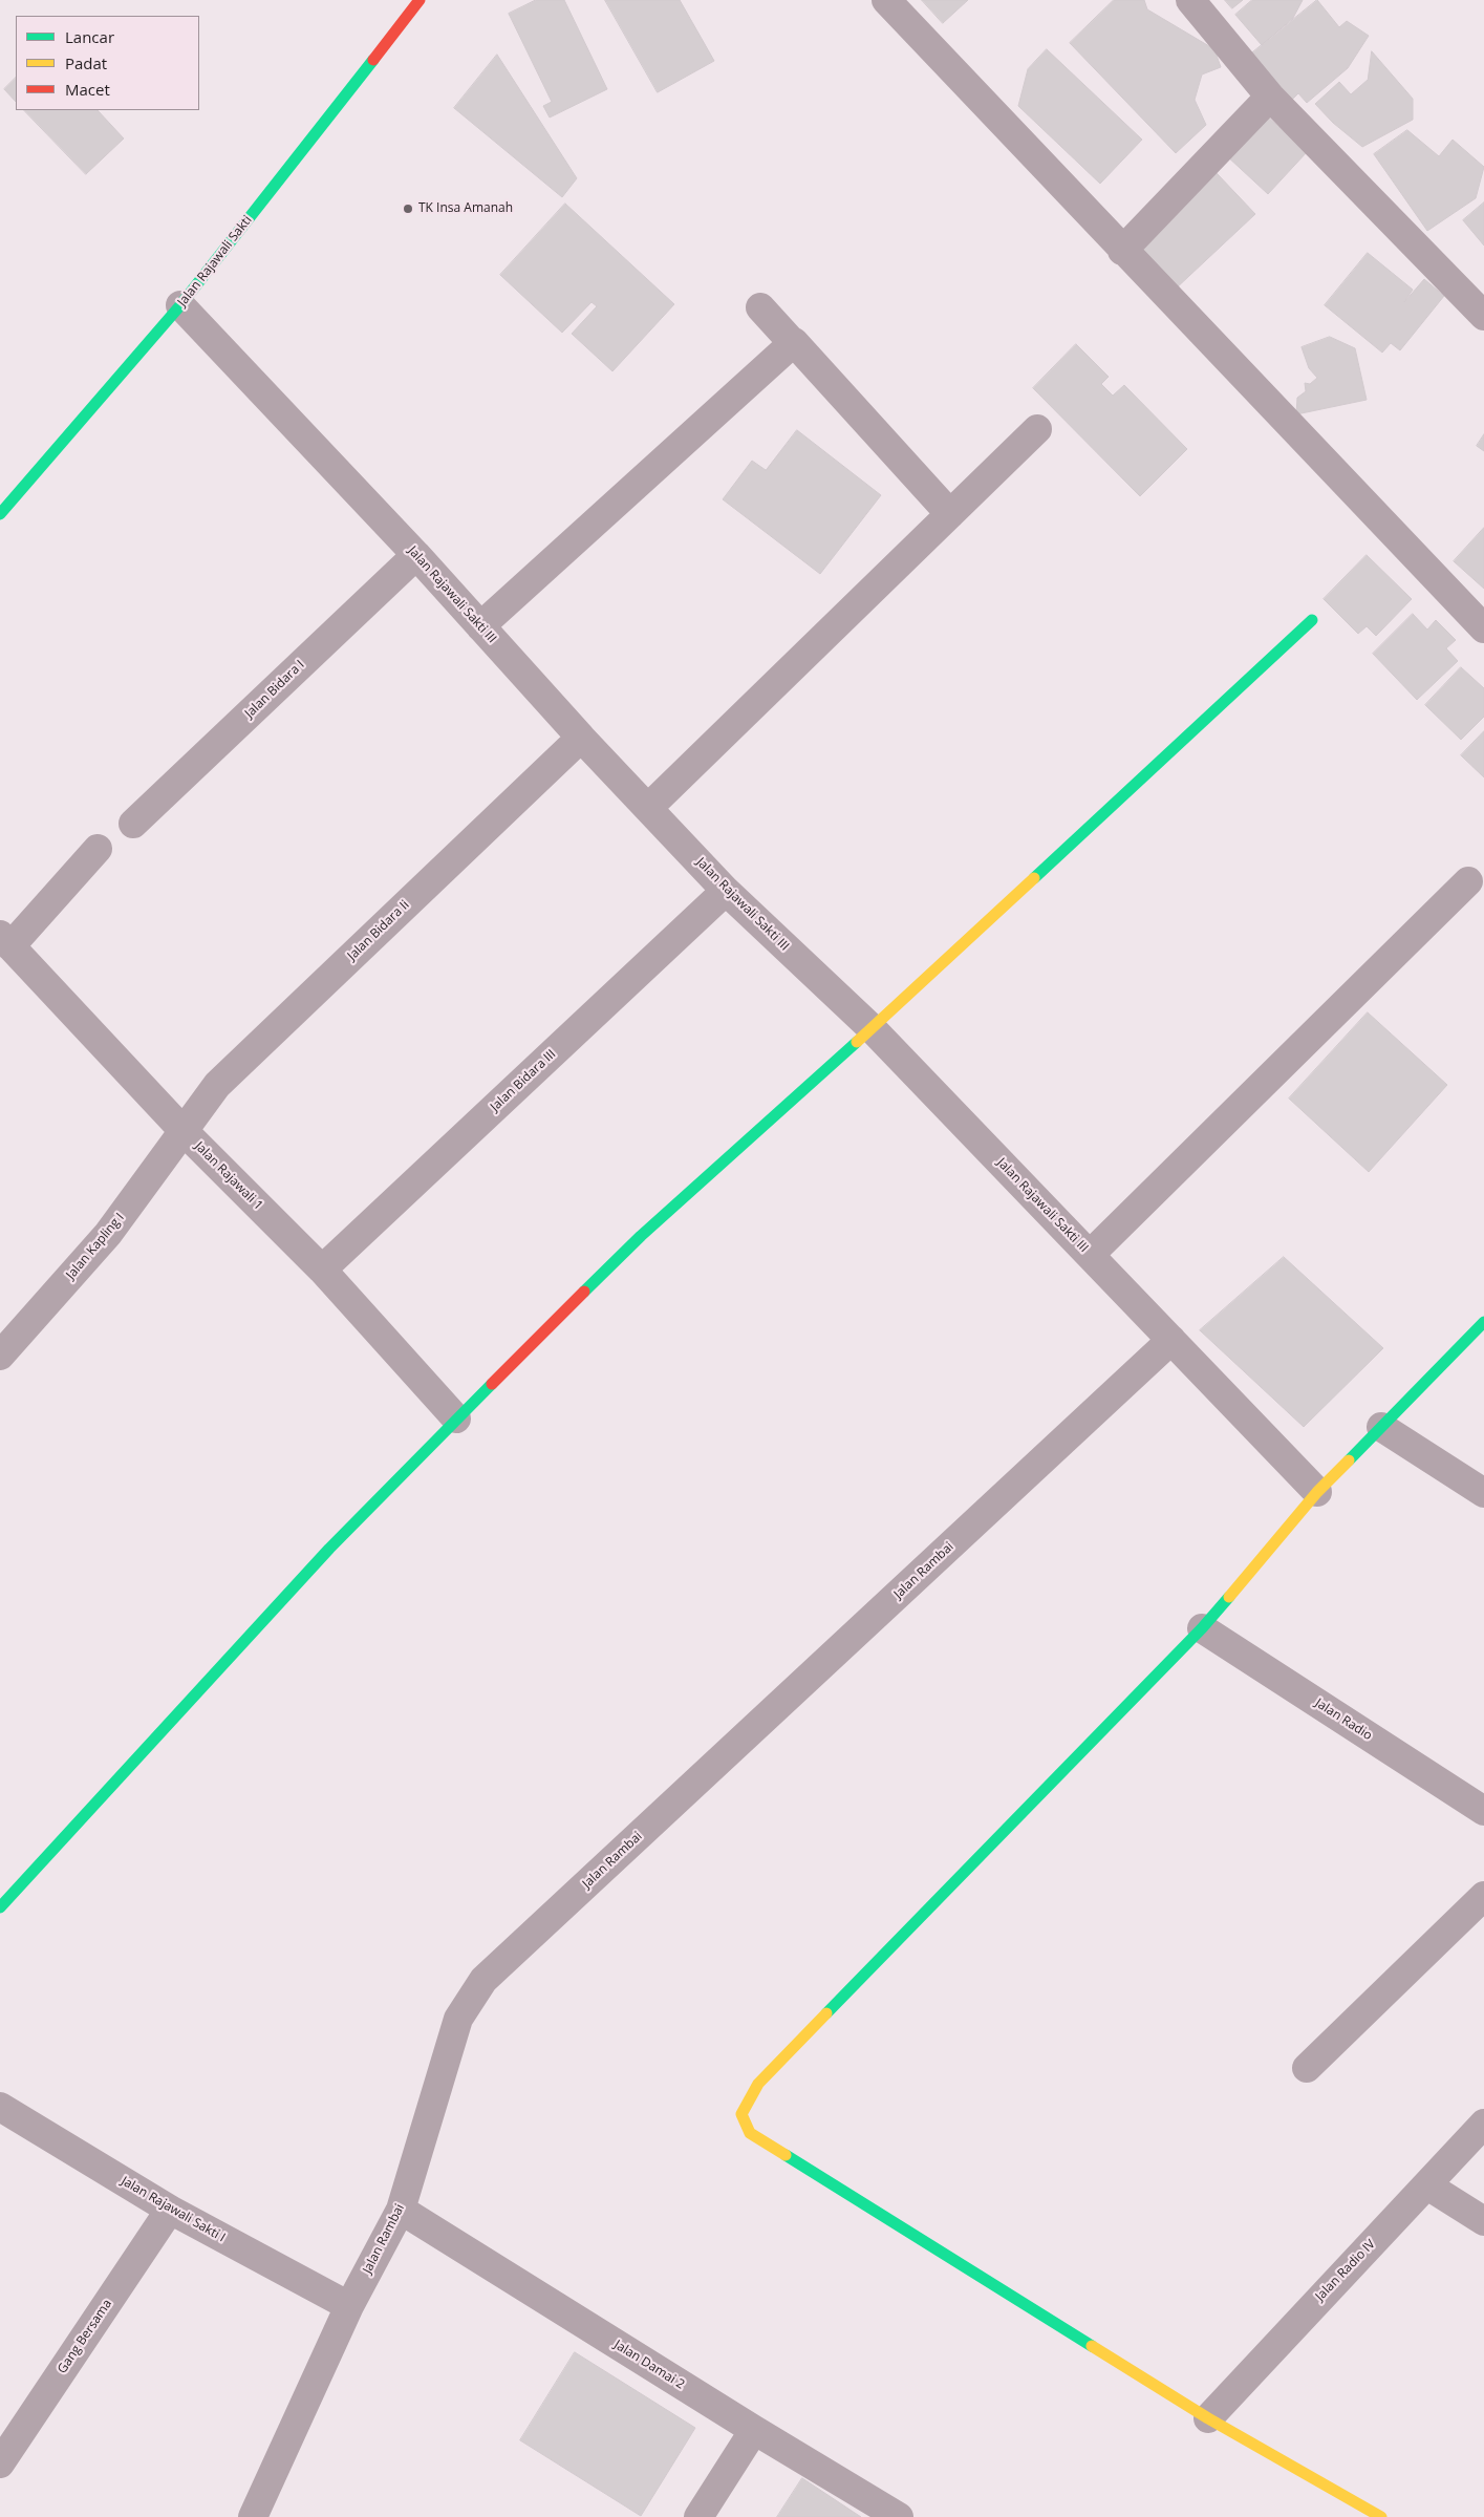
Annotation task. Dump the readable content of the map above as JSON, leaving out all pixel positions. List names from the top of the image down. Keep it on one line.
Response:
{"streets":{"street":["Jalan Rajawali Sakti","Jalan Rajawali Sakti III","Jalan Bidara I","Jalan Bidara Ii","Jalan Bidara III","Jalan Rajawali 1","Jalan Kapling I","Jalan Rambai","Jalan Radio","Jalan Rajawali Sakti I","Jalan Radio IV","Gang Bersama","Jalan Damai 2"]},"crossings":[["Jalan Rajawali Sakti","Jalan Rajawali Sakti III"],["Jalan Rajawali Sakti III","Jalan Bidara I"],["Jalan Rajawali Sakti III","Jalan Bidara Ii"],["Jalan Rajawali Sakti III","Jalan Bidara III"],["Jalan Rajawali Sakti III","Jalan Rambai"],["Jalan Bidara Ii","Jalan Rajawali 1"],["Jalan Bidara Ii","Jalan Kapling I"],["Jalan Bidara III","Jalan Rajawali 1"],["Jalan Rajawali 1","Jalan Kapling I"],["Jalan Rambai","Jalan Rajawali Sakti I"],["Jalan Rambai","Jalan Damai 2"],["Jalan Rajawali Sakti I","Gang Bersama"]],"places":["TK Insa Amanah"],"legend":["Lancar","Padat","Macet"]}
